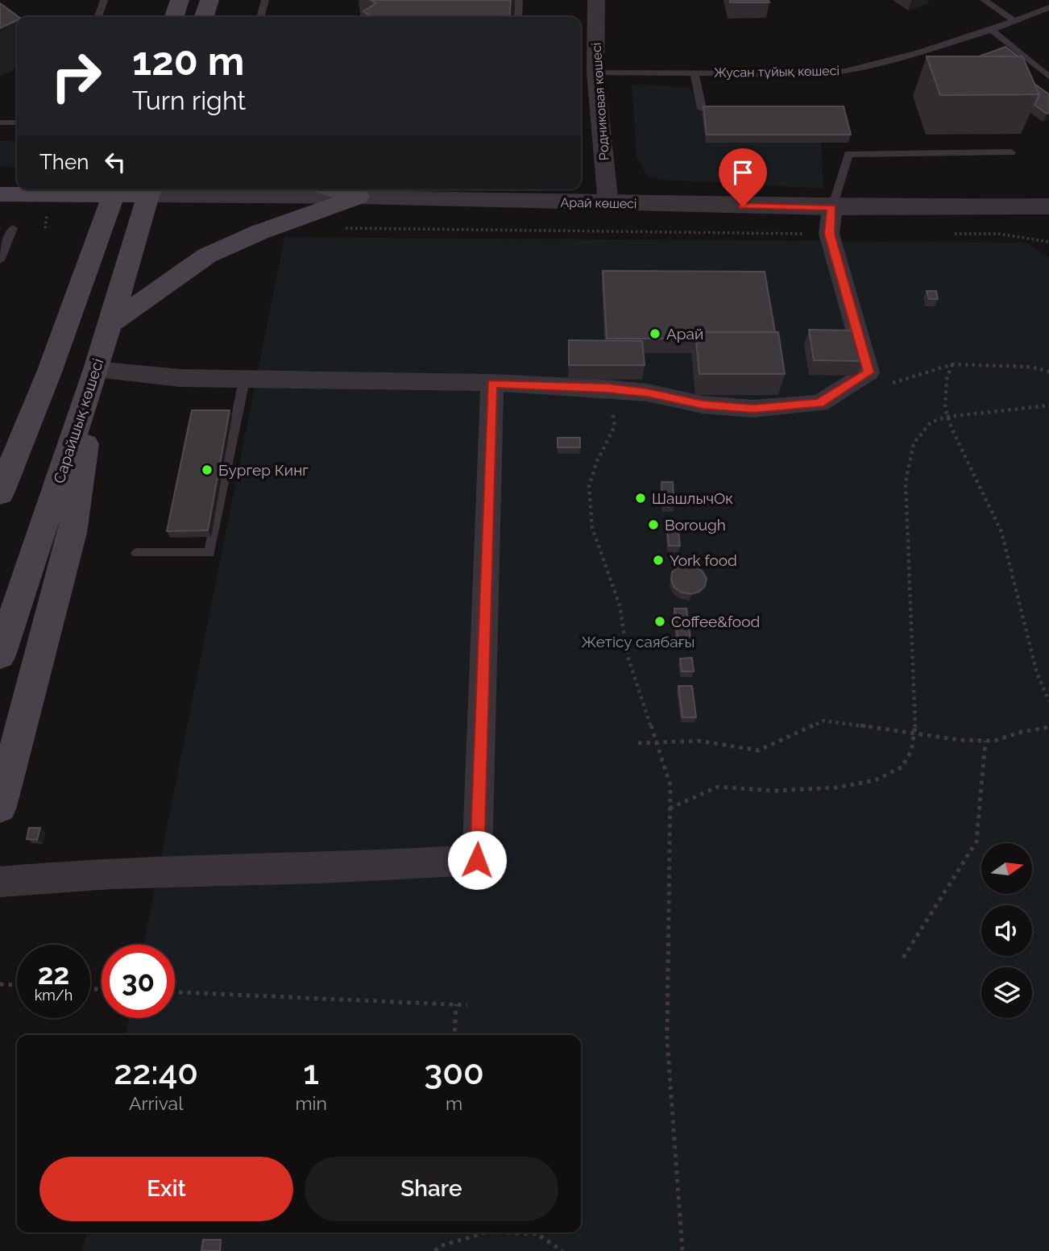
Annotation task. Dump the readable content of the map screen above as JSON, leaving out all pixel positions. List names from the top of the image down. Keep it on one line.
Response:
{"streets":{"main road":["Сарайшық көшесі"],"street":["Родниковая көшесі","Арай көшесі"],"lane":["Жусан тұйық көшесі"]},"crossings":[["Жусан тұйық көшесі","Родниковая көшесі"],["Родниковая көшесі","Арай көшесі"],["Арай көшесі","Сарайшық көшесі"]],"parks":["Жетісу саябағы"],"places":["Арай","Бургер Кинг","ШашлычОк","Borough","York food","Coffee&food"],"north":"right","page":{"turn":["120 m","Turn right"],"then":"Then","speed":"22 km/h","limit":"30","eta":["22:40","Arrival","1","min","300","m"],"buttons":["Exit","Share"]}}
